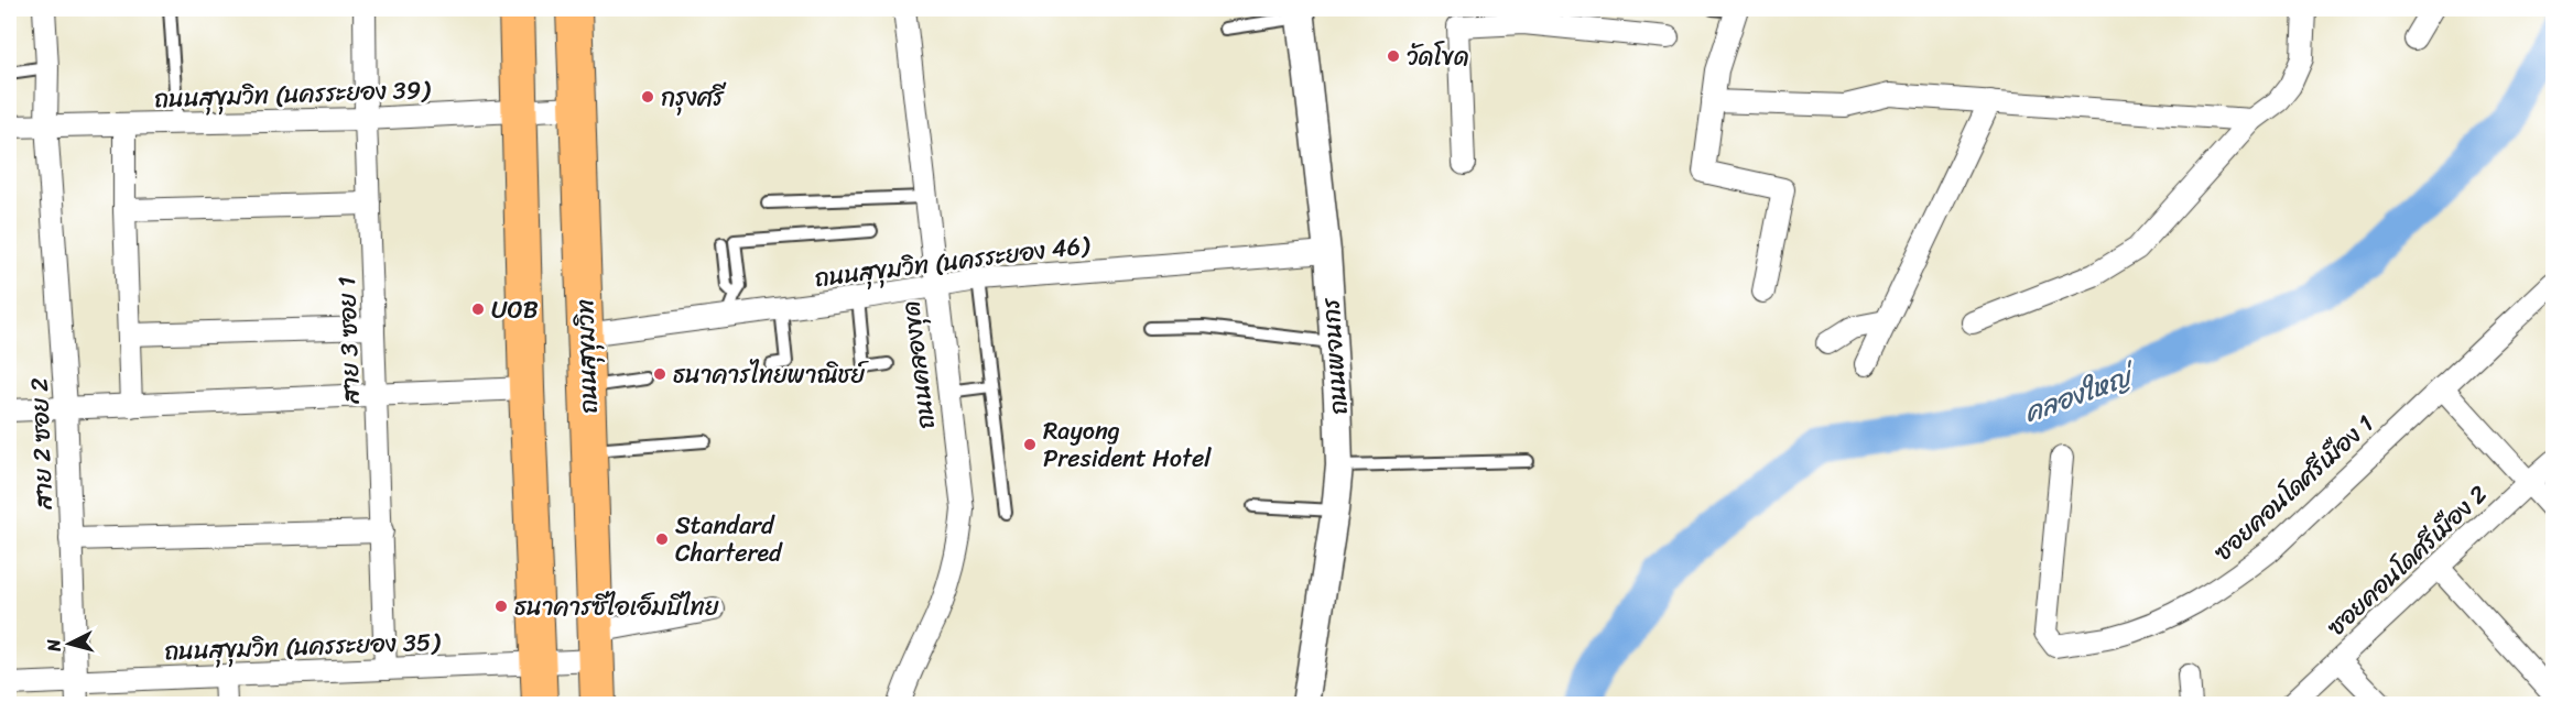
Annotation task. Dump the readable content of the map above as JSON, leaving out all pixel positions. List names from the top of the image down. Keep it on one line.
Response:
{"streets":{"main road":["ถนนสุขุมวิท"],"street":["ถนนสุขุมวิท (นครระยอง 39)","ถนนสุขุมวิท (นครระยอง 46)","สาย 3 ซอย 1","ถนนพจนกร","ถนนคลองขุด","สาย 2 ซอย 2","ซอยคอนโดศรีเมือง 1","ซอยคอนโดศรีเมือง 2","ถนนสุขุมวิท (นครระยอง 35)"]},"crossings":[["ถนนสุขุมวิท (นครระยอง 39)","สาย 3 ซอย 1"],["ถนนสุขุมวิท (นครระยอง 39)","ถนนสุขุมวิท"],["ถนนสุขุมวิท (นครระยอง 39)","สาย 2 ซอย 2"],["ถนนสุขุมวิท (นครระยอง 46)","ถนนสุขุมวิท"],["ถนนสุขุมวิท (นครระยอง 46)","ถนนพจนกร"],["ถนนสุขุมวิท (นครระยอง 46)","ถนนคลองขุด"],["สาย 3 ซอย 1","ถนนสุขุมวิท (นครระยอง 35)"],["ถนนสุขุมวิท","ถนนสุขุมวิท (นครระยอง 35)"],["สาย 2 ซอย 2","ถนนสุขุมวิท (นครระยอง 35)"]],"water":["คลองใหญ่"],"places":["วัดโขด","กรุงศรี","UOB","ธนาคารไทยพาณิชย์","Rayong President Hotel","Standard Chartered","ธนาคารซีไอเอ็มบีไทย"],"north":"left"}
